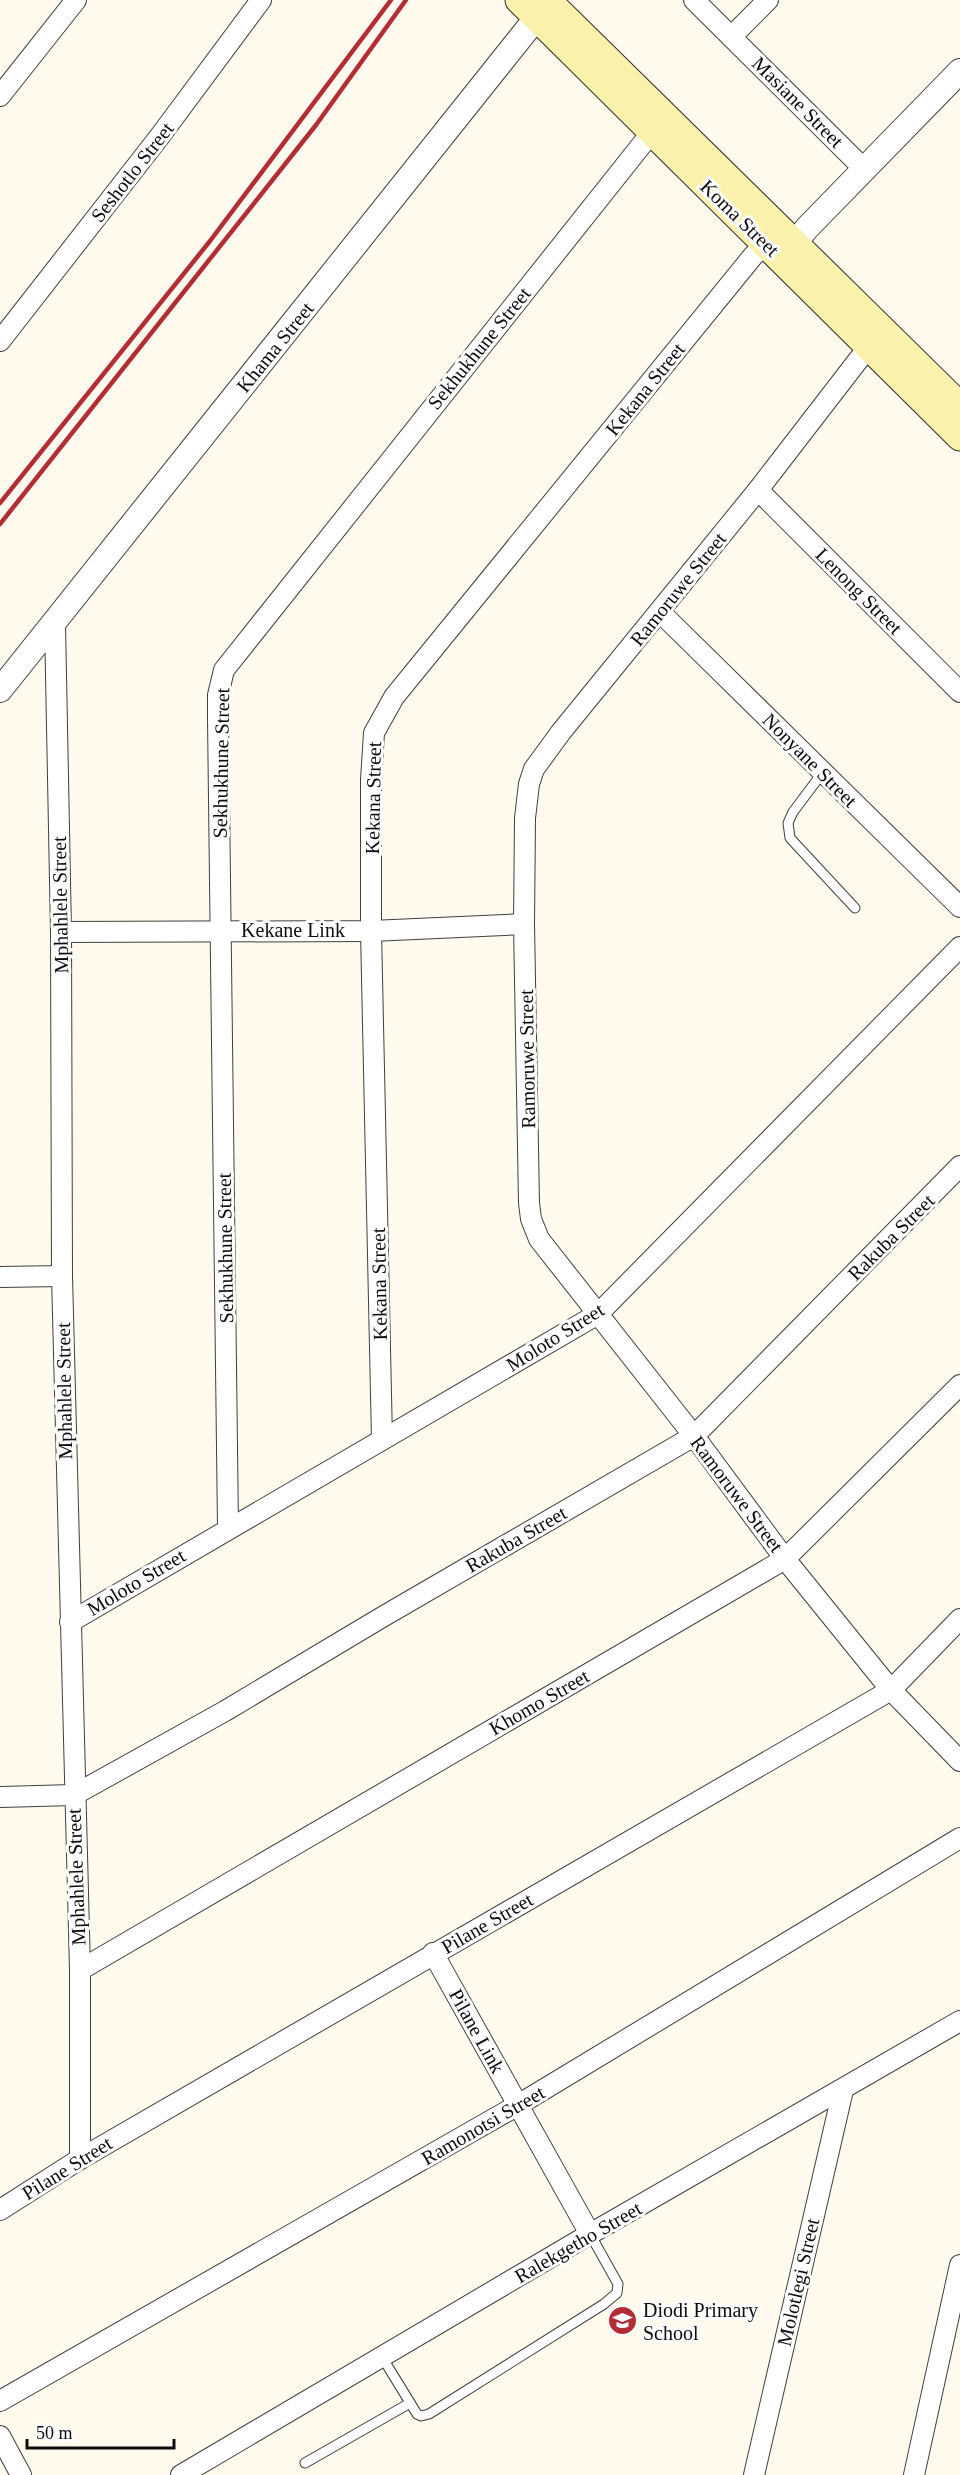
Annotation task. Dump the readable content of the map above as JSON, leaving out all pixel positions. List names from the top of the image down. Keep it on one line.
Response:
{"streets":{"main road":["Koma Street"],"street":["Masiane Street","Seshotlo Street","Khama Street","Sekhukhune Street","Kekana Street","Ramoruwe Street","Lenong Street","Nonyane Street","Mphahlele Street","Kekane Link","Rakuba Street","Moloto Street","Khomo Street","Pilane Street","Pilane Link","Ramonotsi Street","Ralekgetho Street","Molotlegi Street"]},"crossings":[["Koma Street","Khama Street"],["Koma Street","Sekhukhune Street"],["Koma Street","Kekana Street"],["Koma Street","Ramoruwe Street"],["Khama Street","Mphahlele Street"],["Sekhukhune Street","Kekane Link"],["Sekhukhune Street","Moloto Street"],["Kekana Street","Kekane Link"],["Kekana Street","Moloto Street"],["Ramoruwe Street","Lenong Street"],["Ramoruwe Street","Nonyane Street"],["Ramoruwe Street","Kekane Link"],["Ramoruwe Street","Rakuba Street"],["Ramoruwe Street","Moloto Street"],["Ramoruwe Street","Khomo Street"],["Ramoruwe Street","Pilane Street"],["Mphahlele Street","Kekane Link"],["Mphahlele Street","Rakuba Street"],["Mphahlele Street","Moloto Street"],["Mphahlele Street","Khomo Street"],["Mphahlele Street","Pilane Street"],["Pilane Street","Pilane Link"],["Pilane Link","Ramonotsi Street"],["Pilane Link","Ralekgetho Street"],["Ralekgetho Street","Molotlegi Street"]],"places":{"school or university":["Diodi Primary School"]},"scale_bar":"50 m"}
